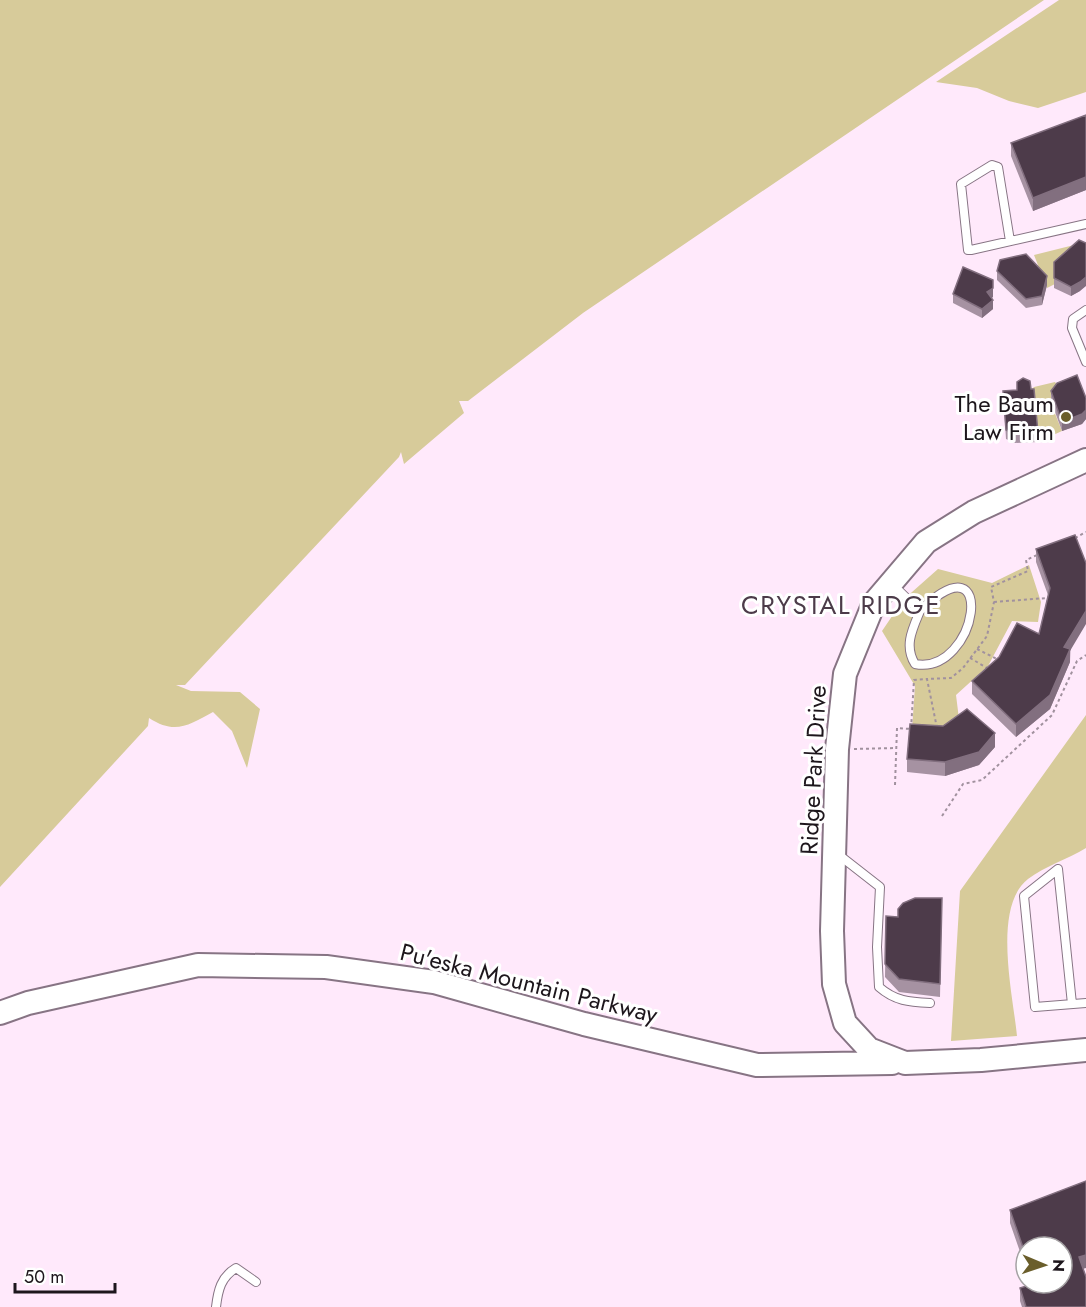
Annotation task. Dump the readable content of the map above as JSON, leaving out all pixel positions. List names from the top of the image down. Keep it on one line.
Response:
{"streets":{"street":["Ridge Park Drive","Pu'eska Mountain Parkway"]},"crossings":[["Ridge Park Drive","Pu'eska Mountain Parkway"]],"districts":["CRYSTAL RIDGE"],"places":["The Baum Law Firm"],"scale_bar":"50 m","north":"right"}
